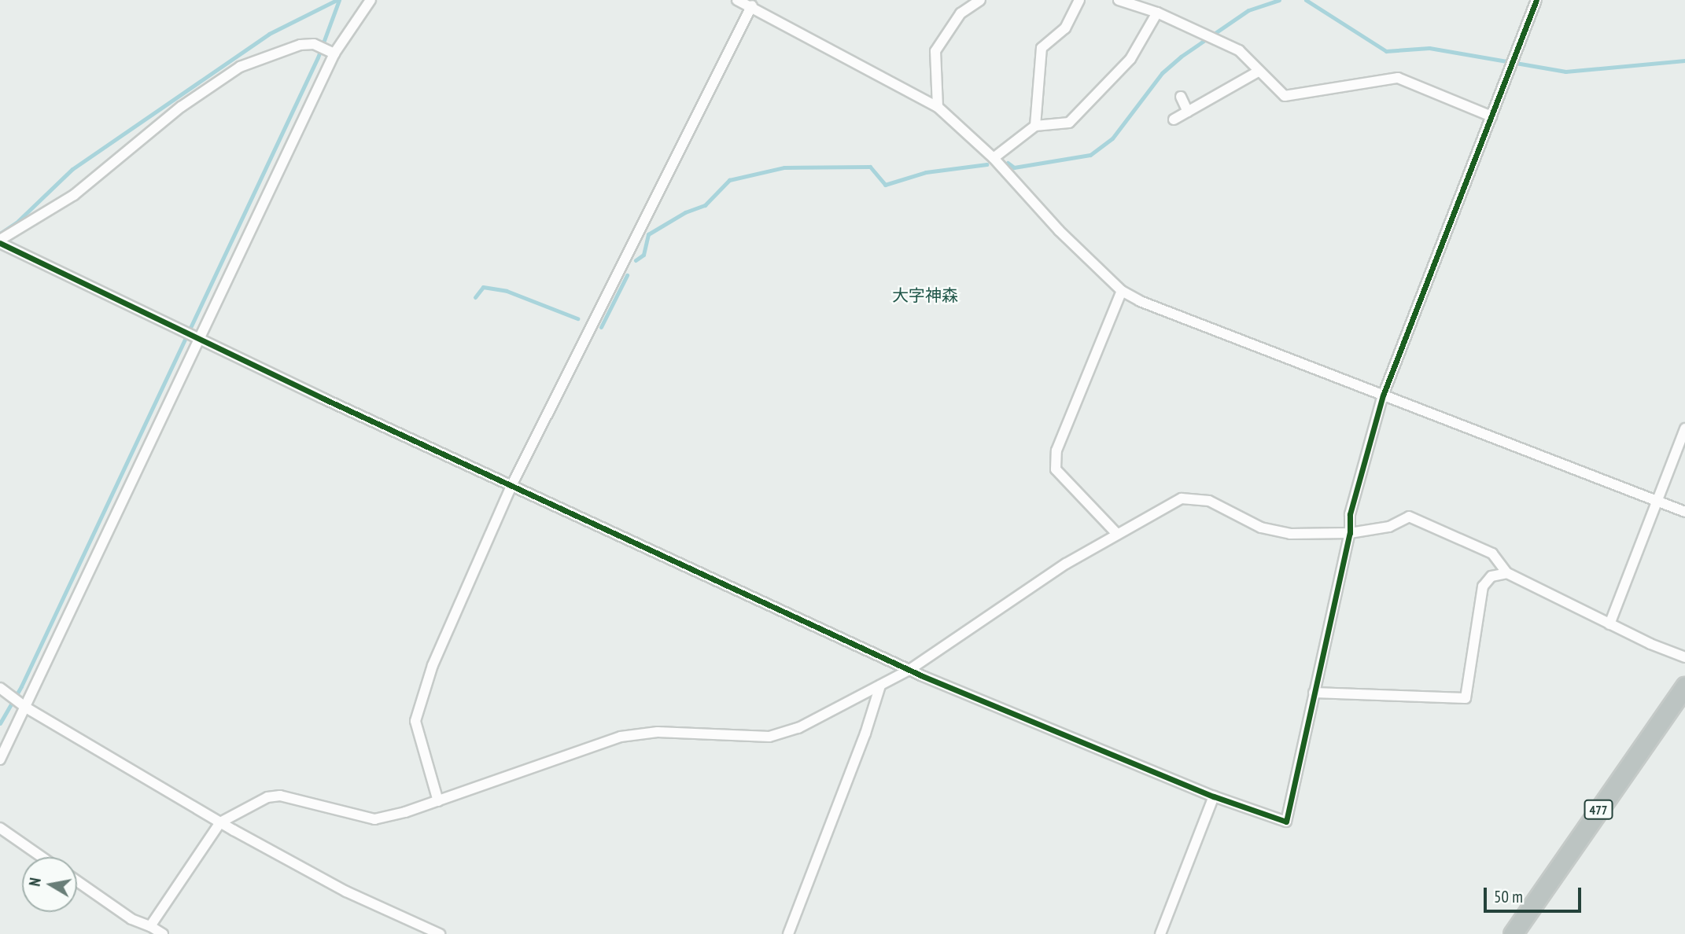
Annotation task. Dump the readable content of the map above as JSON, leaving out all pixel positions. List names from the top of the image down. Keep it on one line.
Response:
{"streets":{"highway":["477"]},"districts":["大字神森"],"scale_bar":"50 m","north":"left"}
